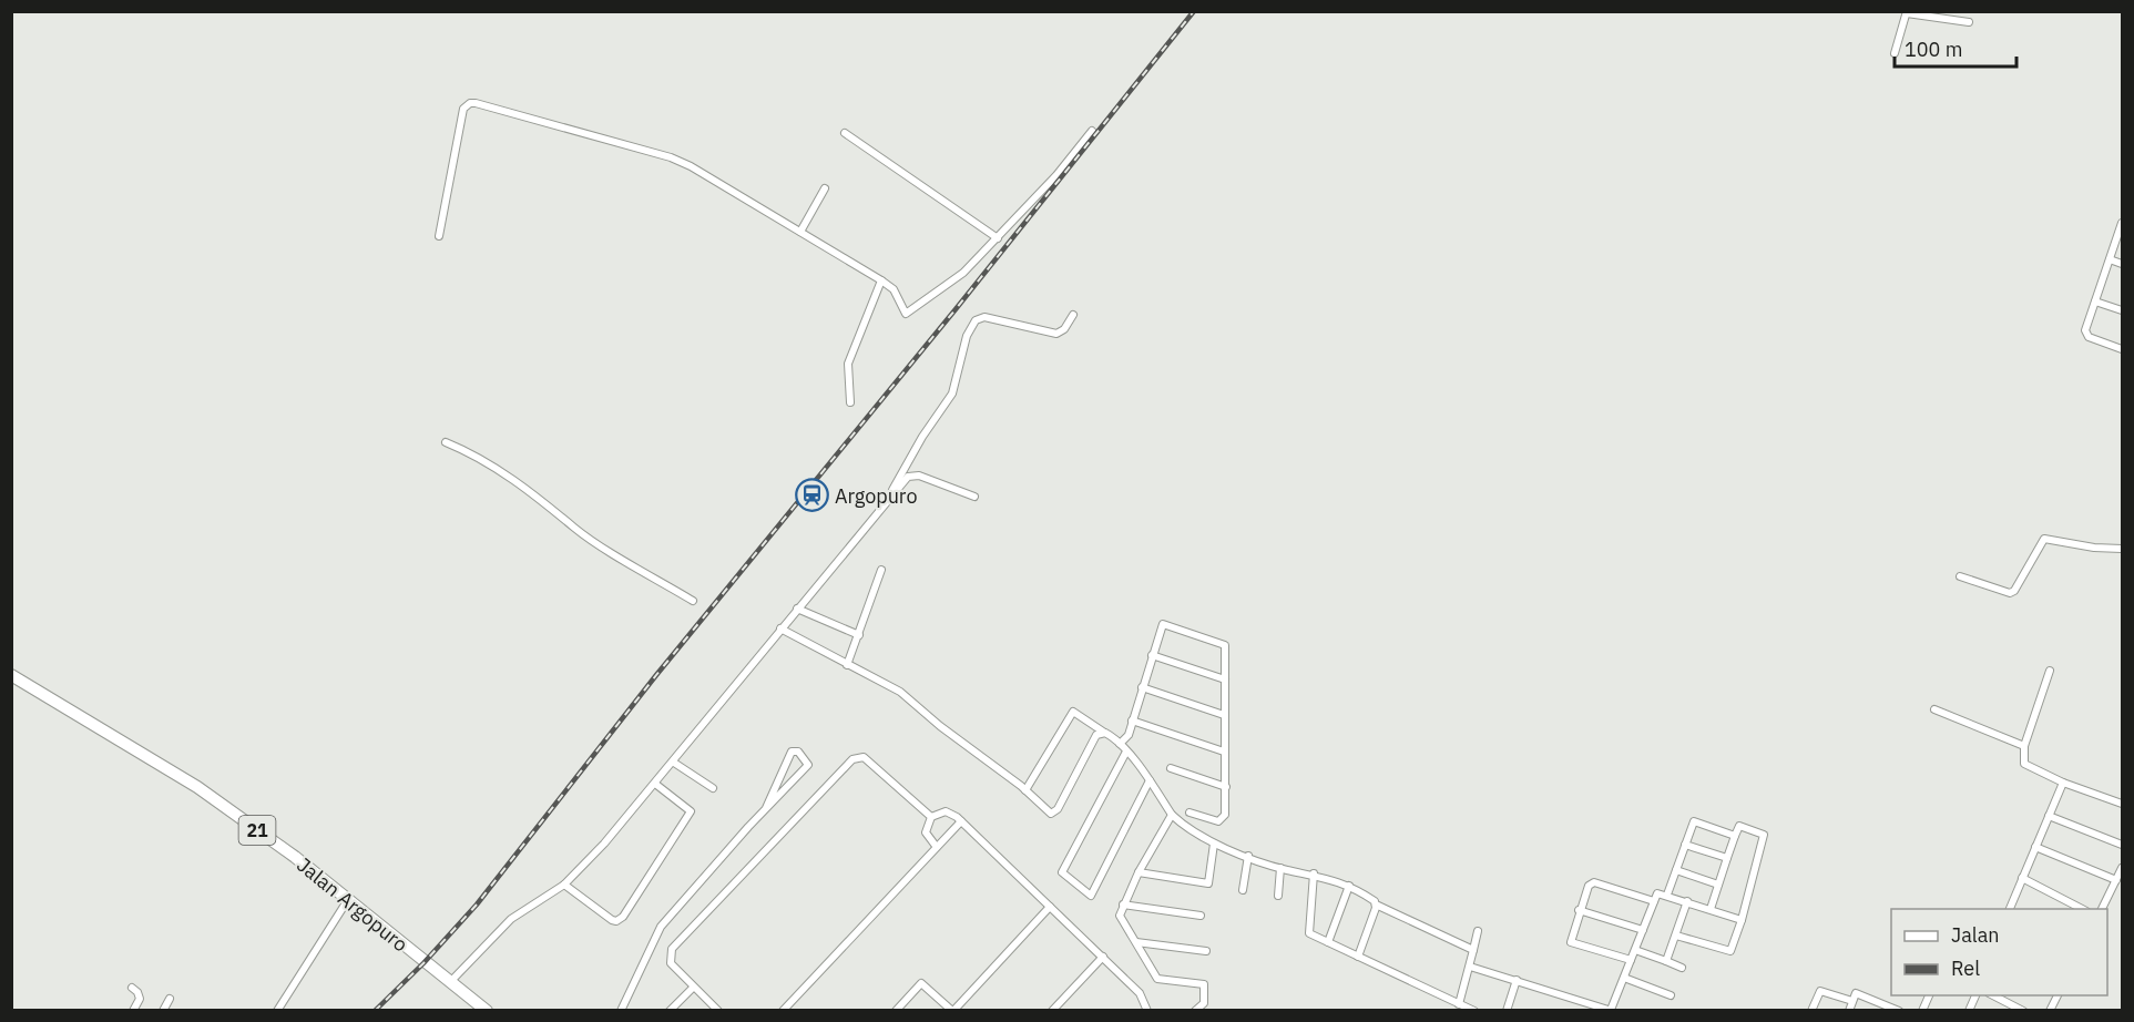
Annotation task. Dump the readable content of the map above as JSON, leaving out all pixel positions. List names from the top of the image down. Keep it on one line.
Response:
{"streets":{"highway":["21","Jalan Argopuro"]},"places":{"station":["Argopuro"]},"legend":["Jalan","Rel"],"scale_bar":"100 m"}
